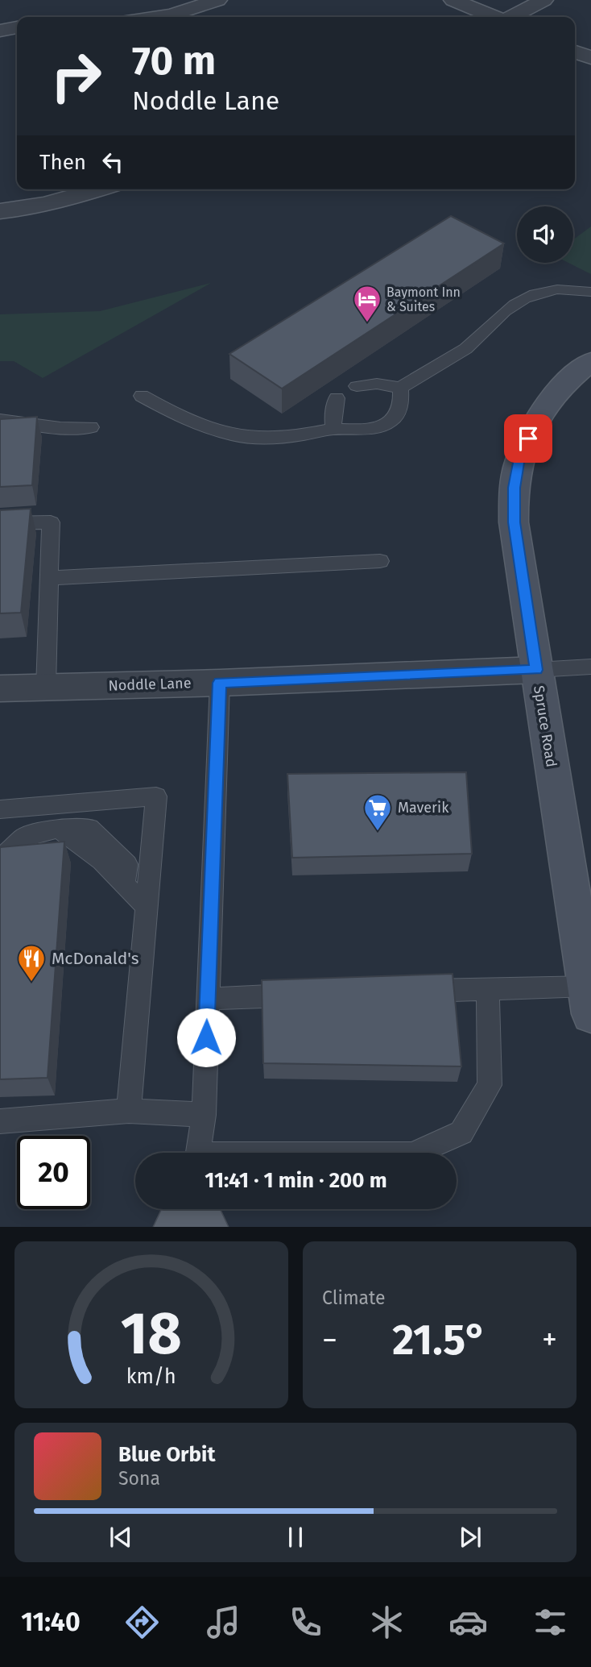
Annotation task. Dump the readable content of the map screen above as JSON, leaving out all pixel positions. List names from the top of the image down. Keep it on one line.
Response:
{"streets":{"main road":["Spruce Road"],"street":["Noddle Lane"]},"crossings":[["Noddle Lane","Spruce Road"]],"places":{"hotel":["Baymont Inn & Suites"],"supermarket":["Maverik"],"restaurant":["McDonald's"]},"page":{"turn":["70 m","Noddle Lane"],"then":"Then","limit":"20","trip":"11:41 · 1 min · 200 m","tile":"Climate","heat":["−","21.5°","+"],"song":["Blue Orbit","Sona"],"tabs":"11:40","gauge":["18","km/h"]}}
